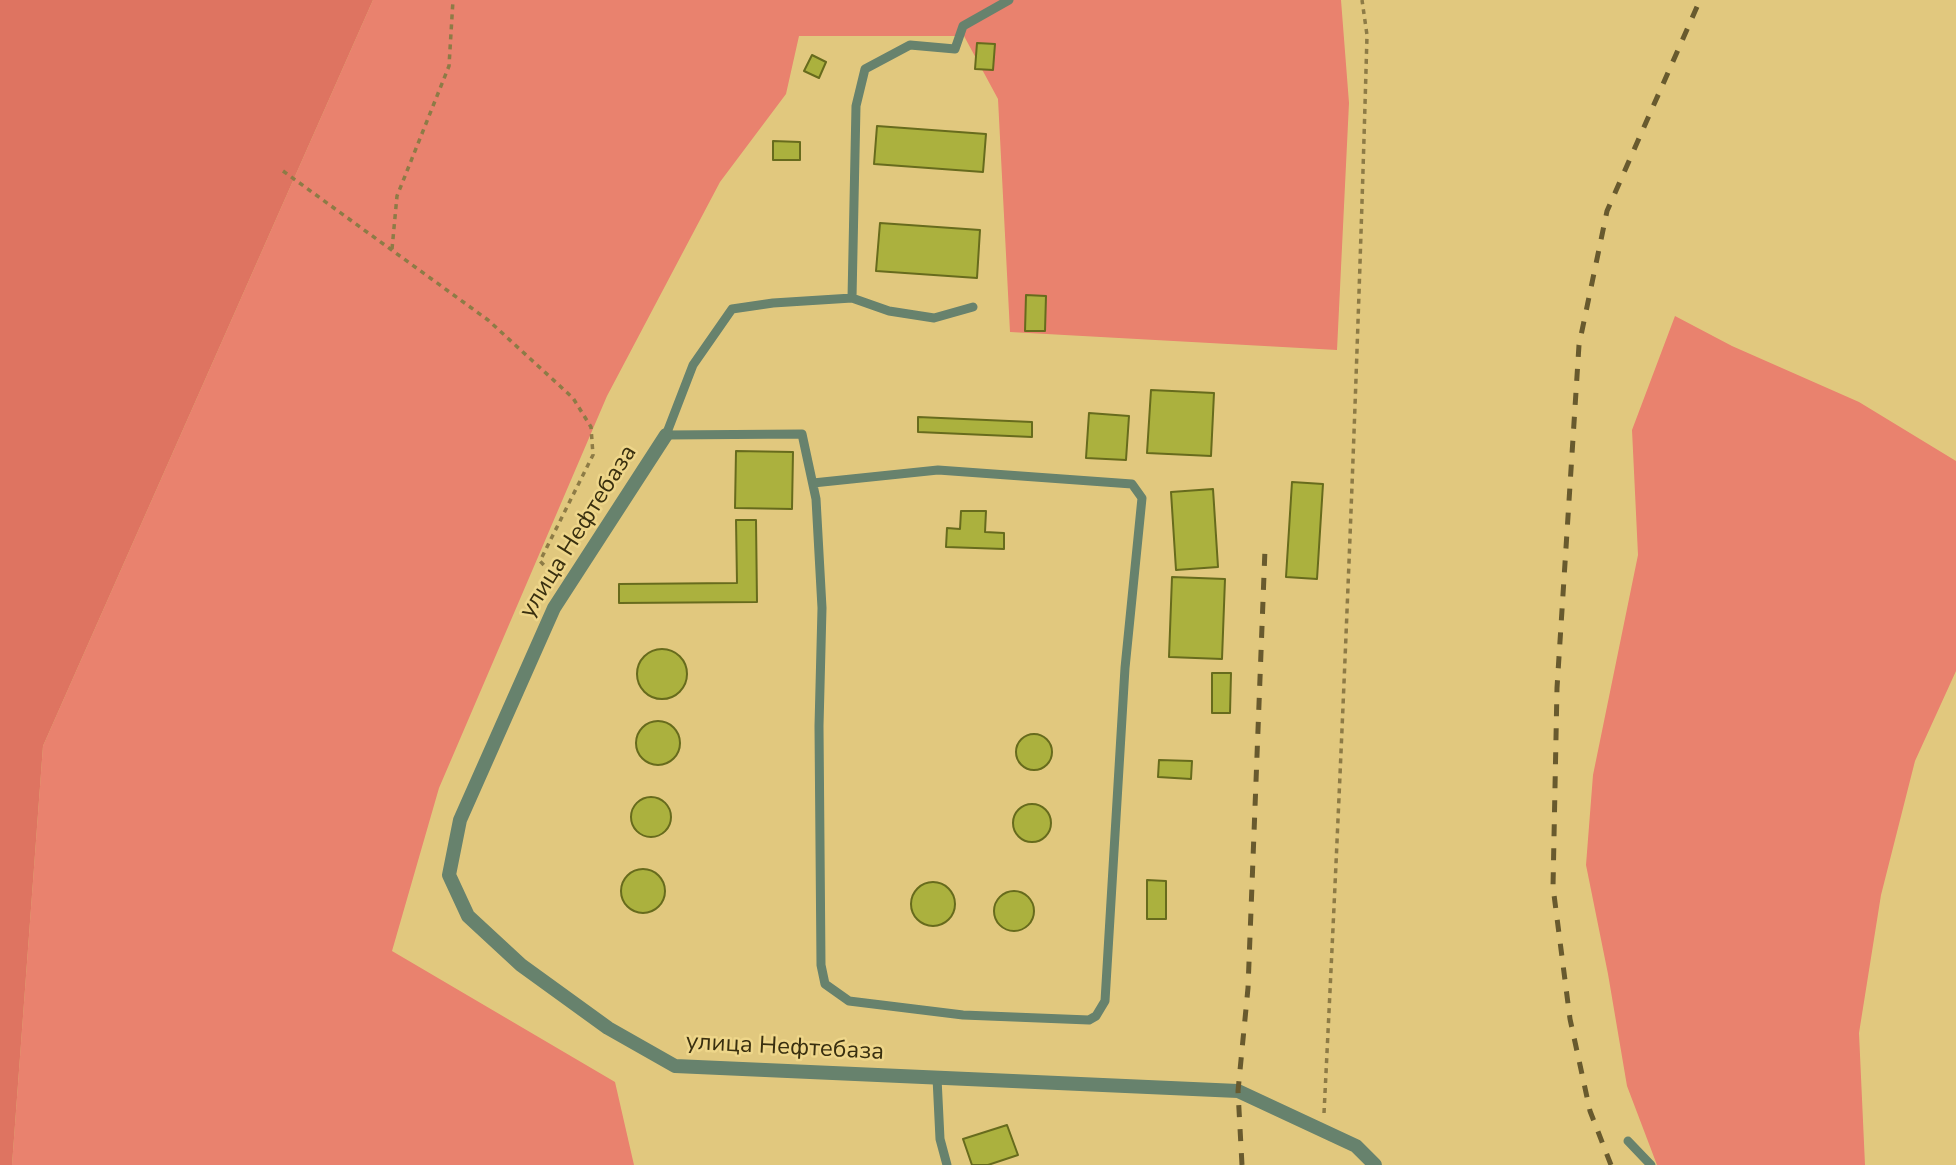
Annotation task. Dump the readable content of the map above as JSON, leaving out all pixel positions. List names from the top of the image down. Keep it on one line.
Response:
{"streets":{"street":["улица Нефтебаза"]}}
